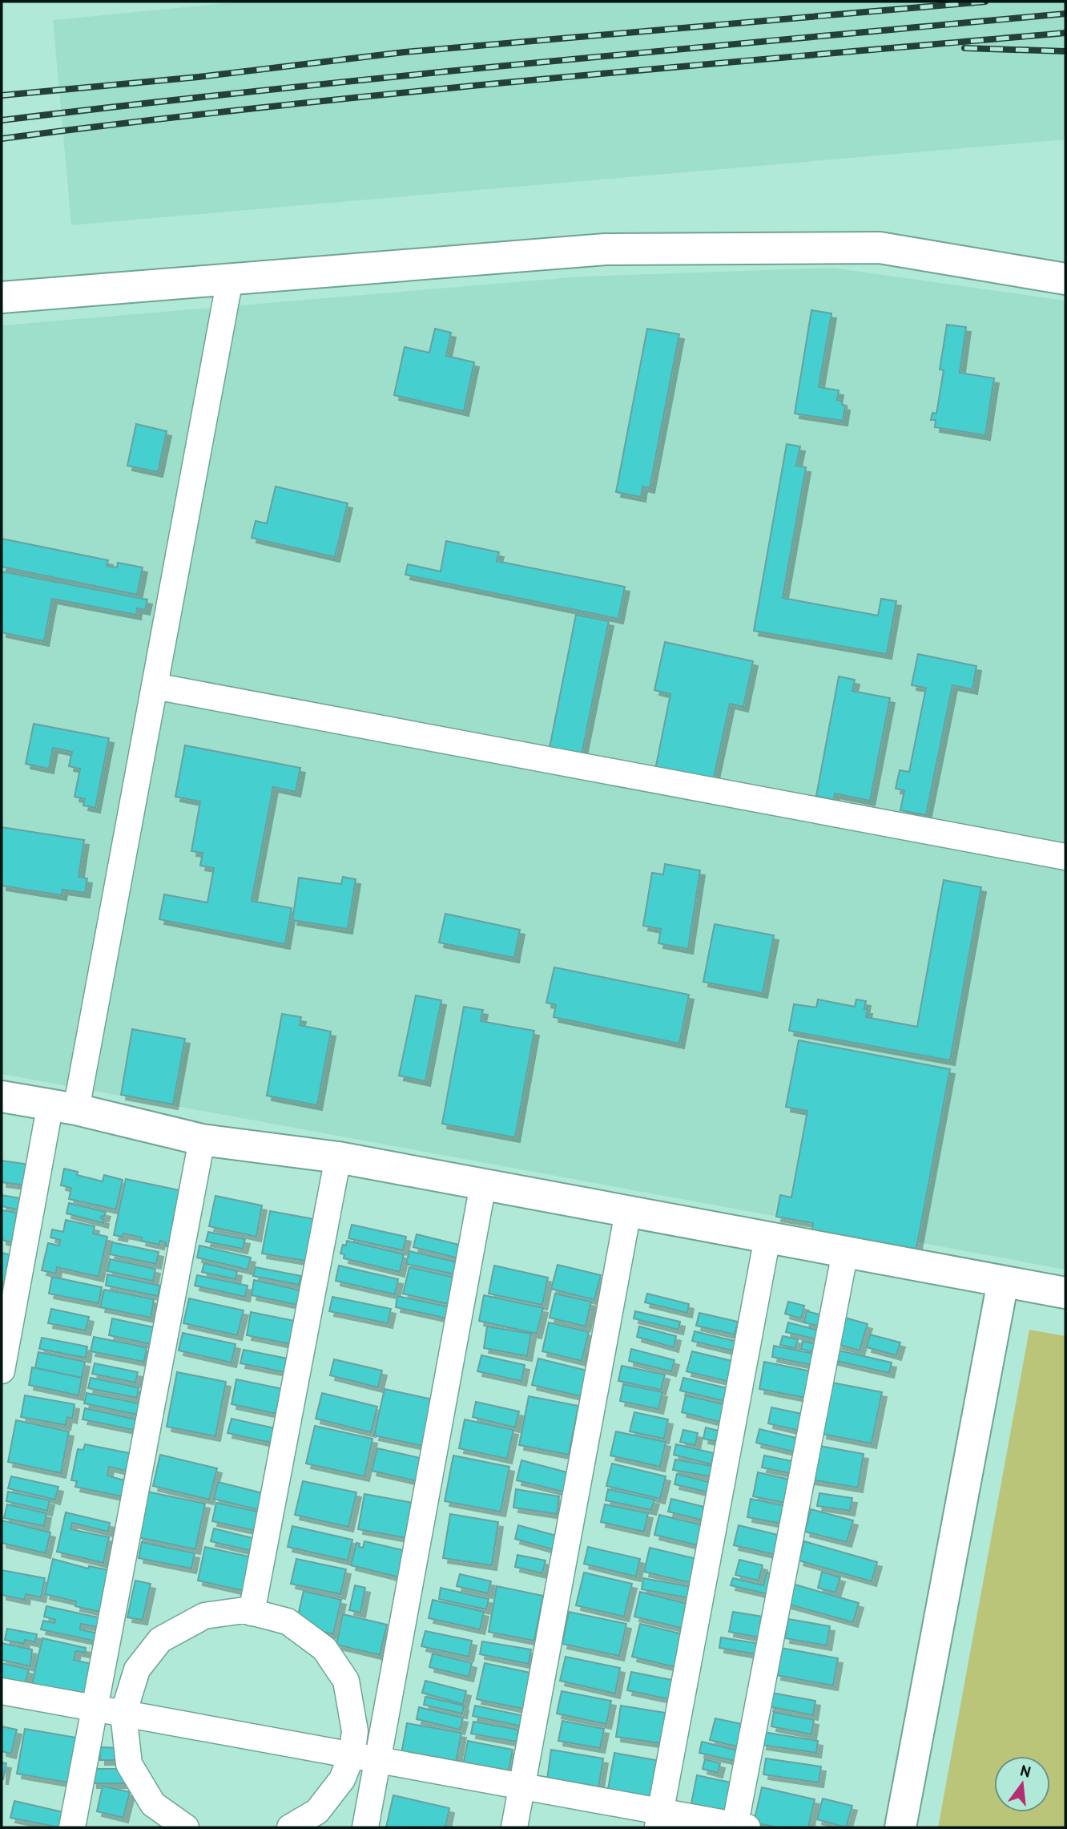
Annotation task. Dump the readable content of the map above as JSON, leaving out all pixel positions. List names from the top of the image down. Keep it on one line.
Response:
{"north":"top"}
